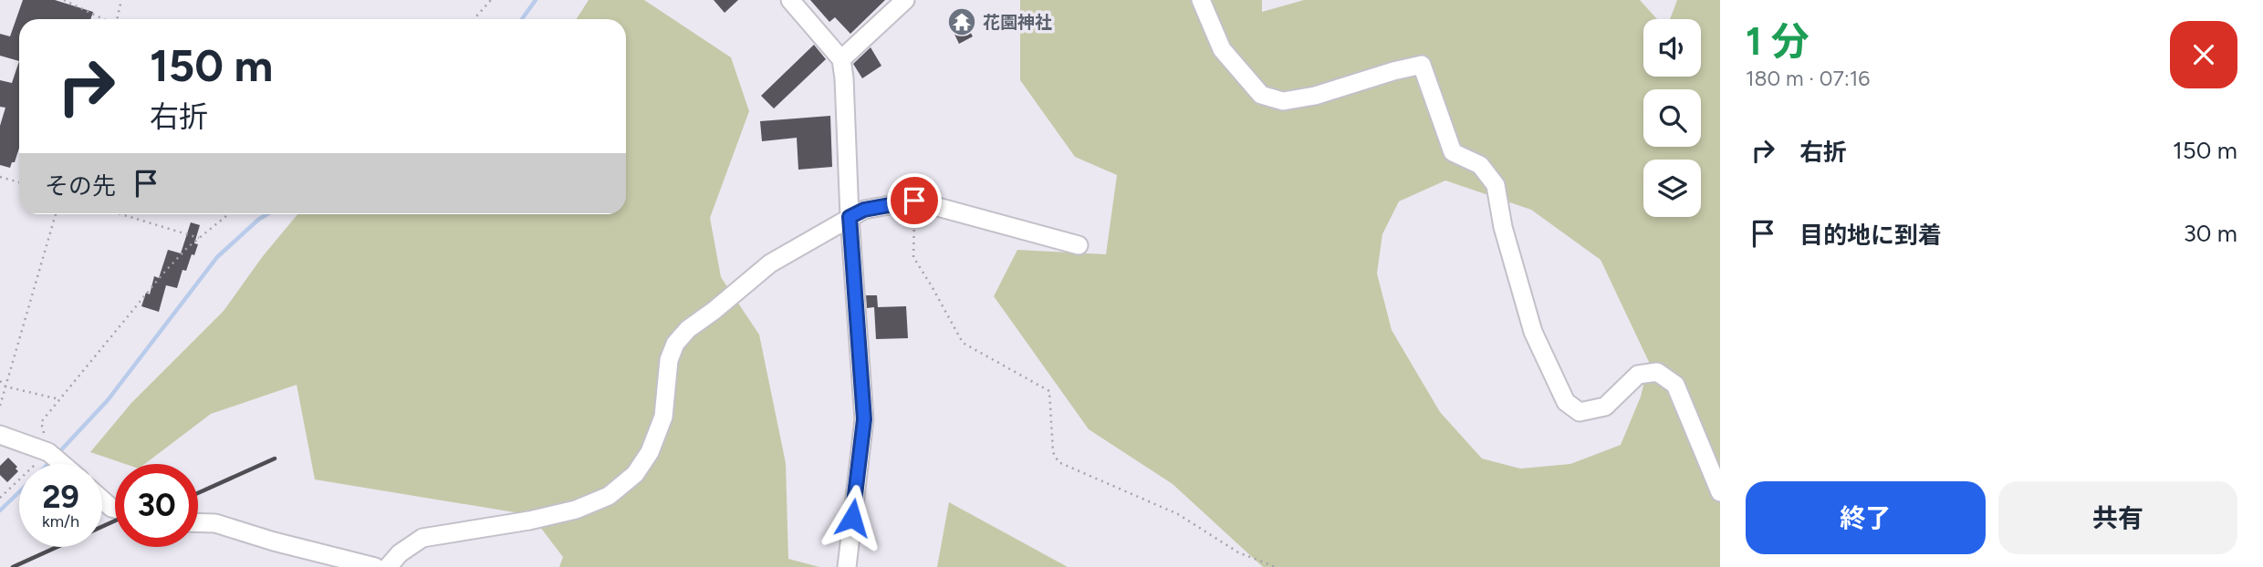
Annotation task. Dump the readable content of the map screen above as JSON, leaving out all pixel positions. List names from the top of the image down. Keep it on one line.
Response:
{"places":{"temple":["花園神社"]},"page":{"heading":["1 分","180 m · 07:16"],"turn":["150 m","右折"],"list":[{"name":"右折","value":"150 m"},{"name":"目的地に到着","value":"30 m"}],"then":"その先","speed":"29 km/h","limit":"30","buttons":["終了","共有"]}}
